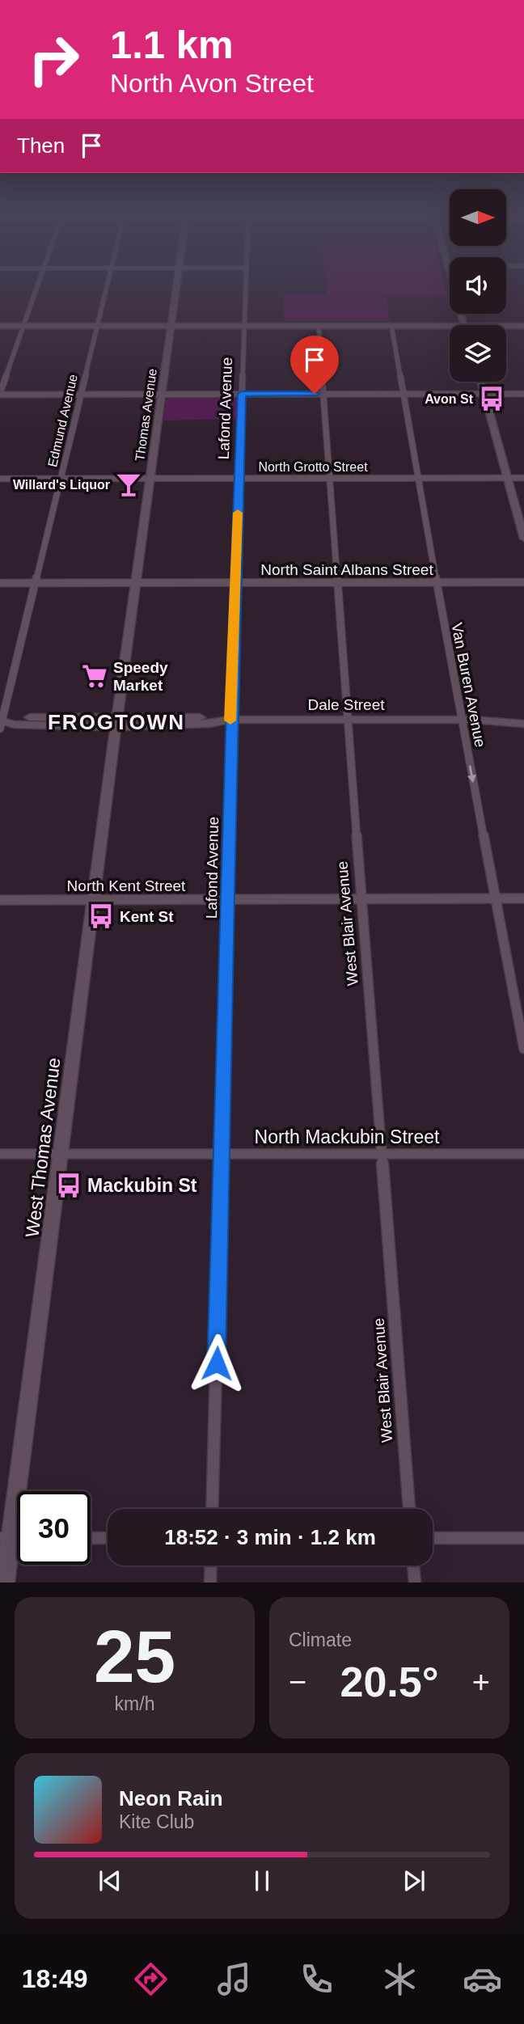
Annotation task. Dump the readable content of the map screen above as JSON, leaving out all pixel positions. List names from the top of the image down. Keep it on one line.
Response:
{"streets":{"street":["Lafond Avenue","Thomas Avenue","Edmund Avenue","North Grotto Street","North Saint Albans Street","Van Buren Avenue","Dale Street","North Kent Street","West Blair Avenue","North Mackubin Street","West Thomas Avenue"]},"crossings":[["Lafond Avenue","North Grotto Street"],["Lafond Avenue","North Saint Albans Street"],["Lafond Avenue","Dale Street"],["Lafond Avenue","North Kent Street"],["Lafond Avenue","North Mackubin Street"],["Thomas Avenue","North Grotto Street"],["Thomas Avenue","North Saint Albans Street"],["Thomas Avenue","Dale Street"],["Thomas Avenue","West Thomas Avenue"],["Edmund Avenue","North Grotto Street"],["Edmund Avenue","North Saint Albans Street"],["Edmund Avenue","Dale Street"],["North Grotto Street","Van Buren Avenue"],["North Grotto Street","West Blair Avenue"],["North Saint Albans Street","Van Buren Avenue"],["North Saint Albans Street","West Blair Avenue"],["Van Buren Avenue","Dale Street"],["Van Buren Avenue","North Kent Street"],["Dale Street","West Blair Avenue"],["Dale Street","West Thomas Avenue"],["North Kent Street","West Blair Avenue"],["North Kent Street","West Thomas Avenue"],["West Blair Avenue","North Mackubin Street"],["North Mackubin Street","West Thomas Avenue"]],"districts":["FROGTOWN"],"places":{"bus stop":["Avon St","Kent St","Mackubin St"],"bar":["Willard's Liquor"],"supermarket":["Speedy Market"]},"north":"right","page":{"turn":["1.1 km","North Avon Street"],"then":"Then","limit":"30","trip":"18:52 · 3 min · 1.2 km","tile":[["25","km/h"],"Climate"],"heat":["−","20.5°","+"],"song":["Neon Rain","Kite Club"],"tabs":"18:49"}}
